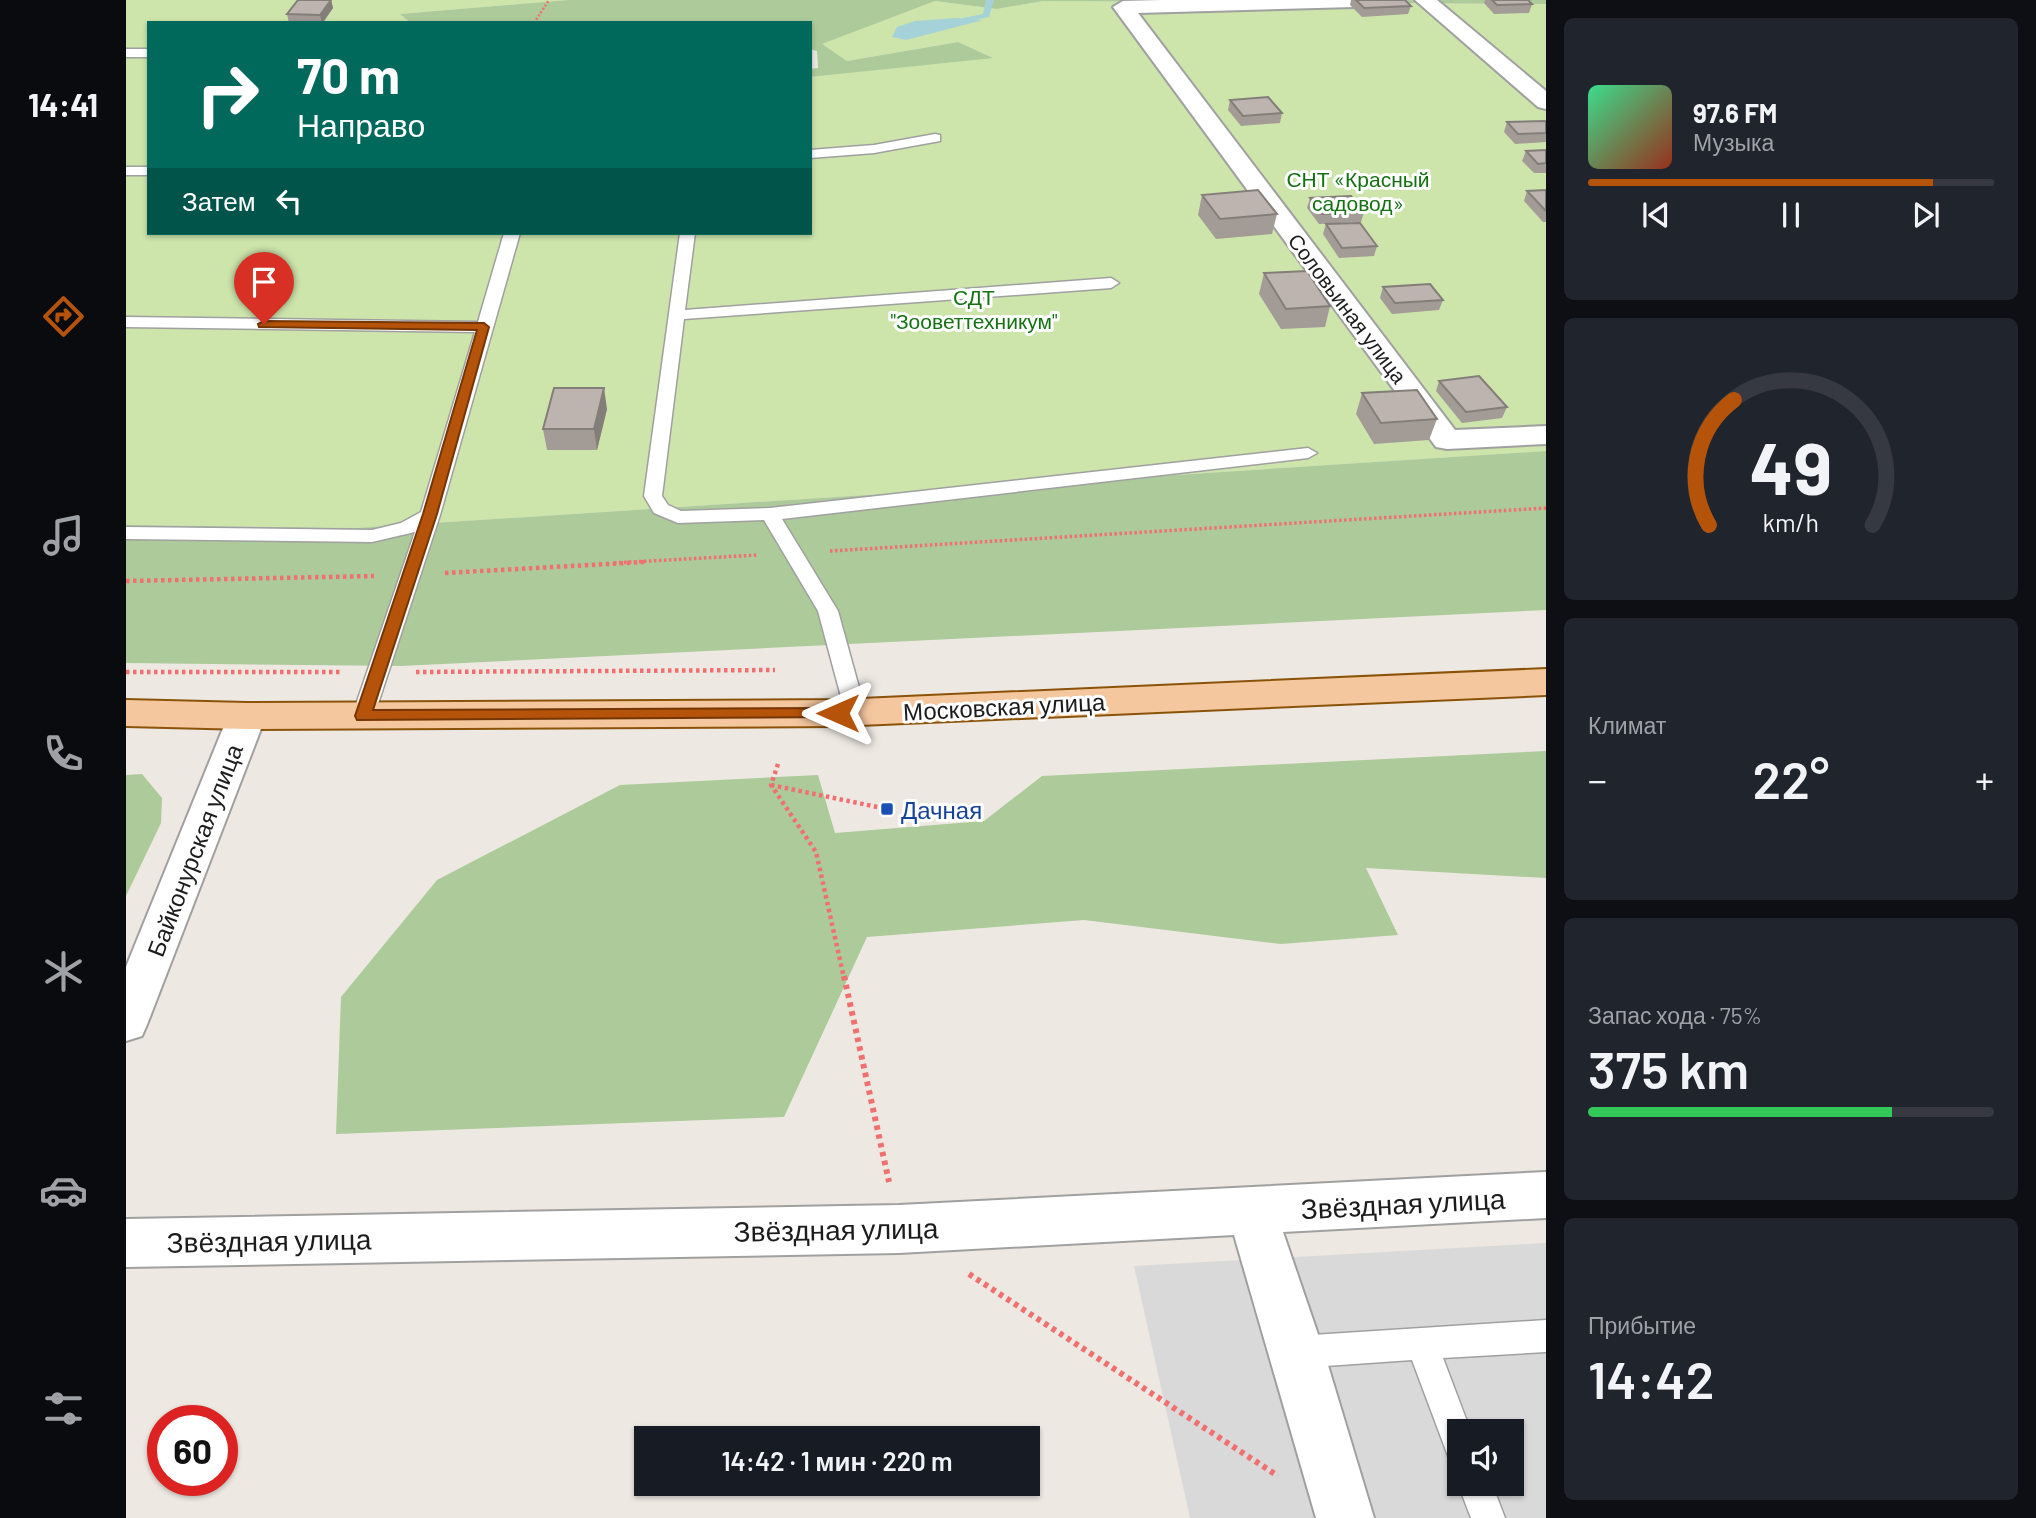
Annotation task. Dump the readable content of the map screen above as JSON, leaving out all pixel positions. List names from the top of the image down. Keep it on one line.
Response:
{"streets":{"main road":["Московская улица"],"street":["Соловьиная улица","Байконурская улица","Звёздная улица"]},"crossings":[["Московская улица","Байконурская улица"]],"parks":["СНТ «Красный садовод»","СДТ \"Зооветтехникум\""],"places":{"transit":["Дачная"]},"page":{"tabs":"14:41","turn":["70 m","Направо"],"song":["97.6 FM","Музыка"],"then":"Затем","tile":["Климат",["Запас хода · 75%","375 km"],["Прибытие","14:42"]],"heat":["−","22°","+"],"limit":"60","trip":"14:42 · 1 мин · 220 m","gauge":["49","km/h"]}}
